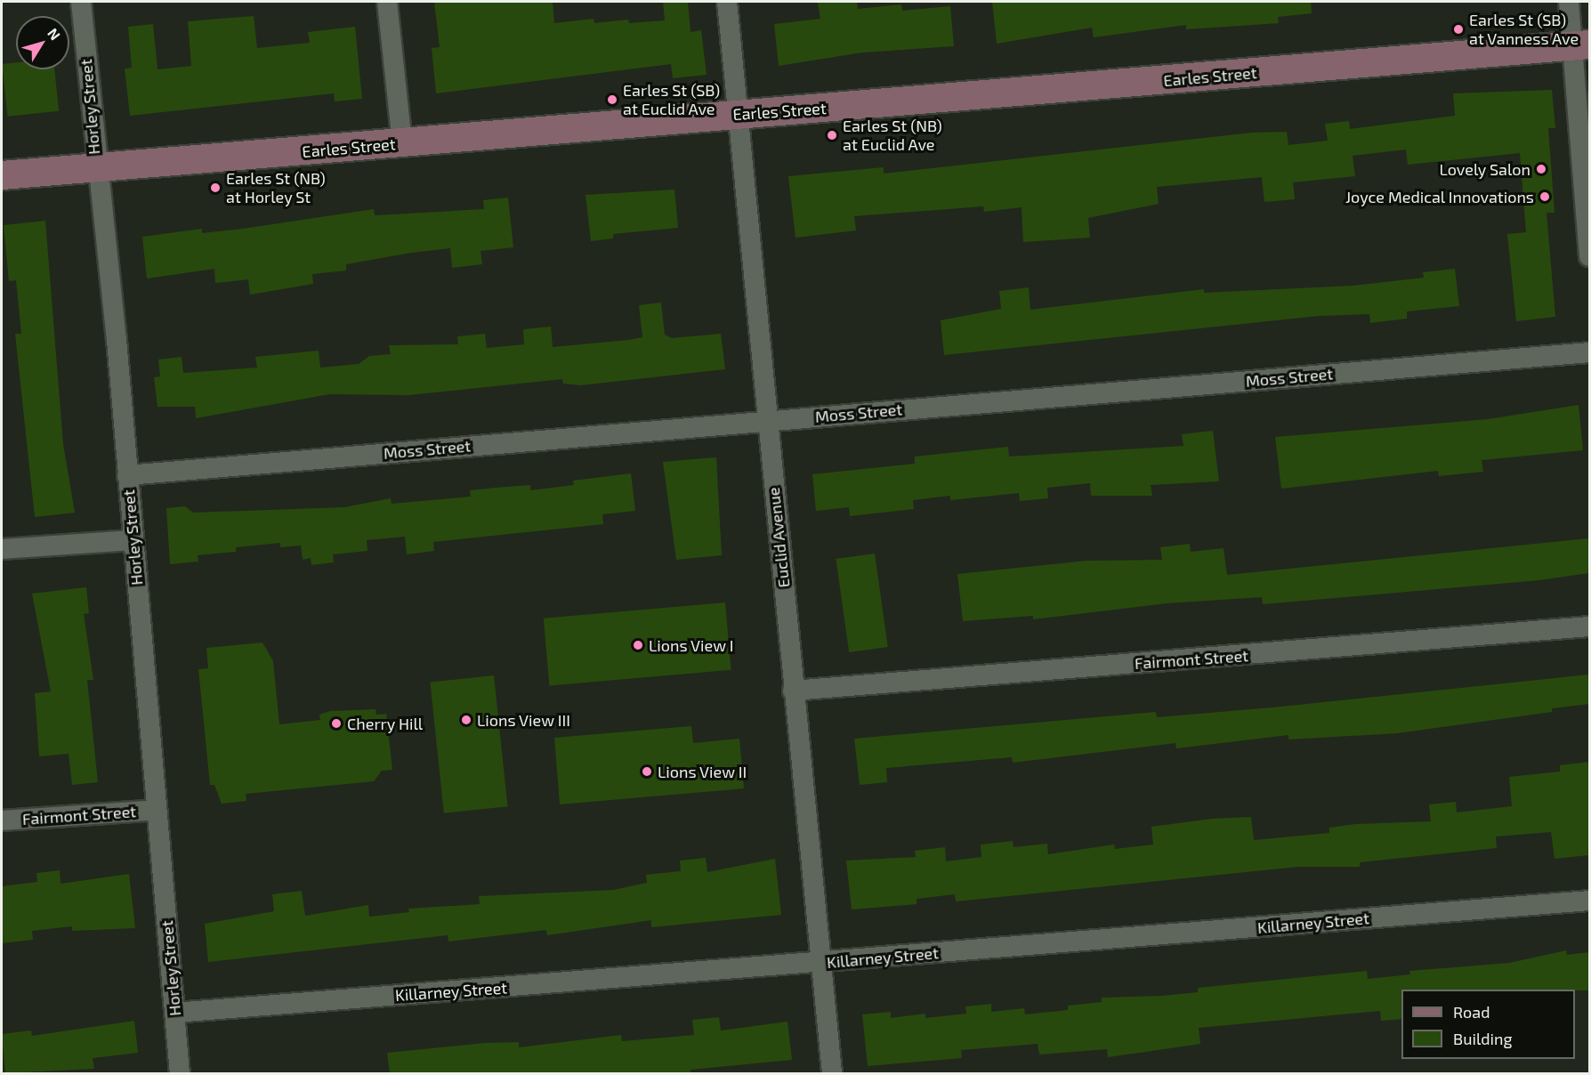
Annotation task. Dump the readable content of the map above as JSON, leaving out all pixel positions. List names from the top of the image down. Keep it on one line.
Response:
{"streets":{"street":["Earles Street","Horley Street","Moss Street","Euclid Avenue","Fairmont Street","Killarney Street"]},"crossings":[["Earles Street","Horley Street"],["Earles Street","Euclid Avenue"],["Horley Street","Moss Street"],["Horley Street","Fairmont Street"],["Horley Street","Killarney Street"],["Moss Street","Euclid Avenue"],["Euclid Avenue","Fairmont Street"],["Euclid Avenue","Killarney Street"]],"places":["Earles St (SB) at Vanness Ave","Earles St (SB) at Euclid Ave","Earles St (NB) at Euclid Ave","Lovely Salon","Earles St (NB) at Horley St","Joyce Medical Innovations","Lions View I","Lions View III","Cherry Hill","Lions View II"],"legend":["Road","Building"],"north":"top right"}
